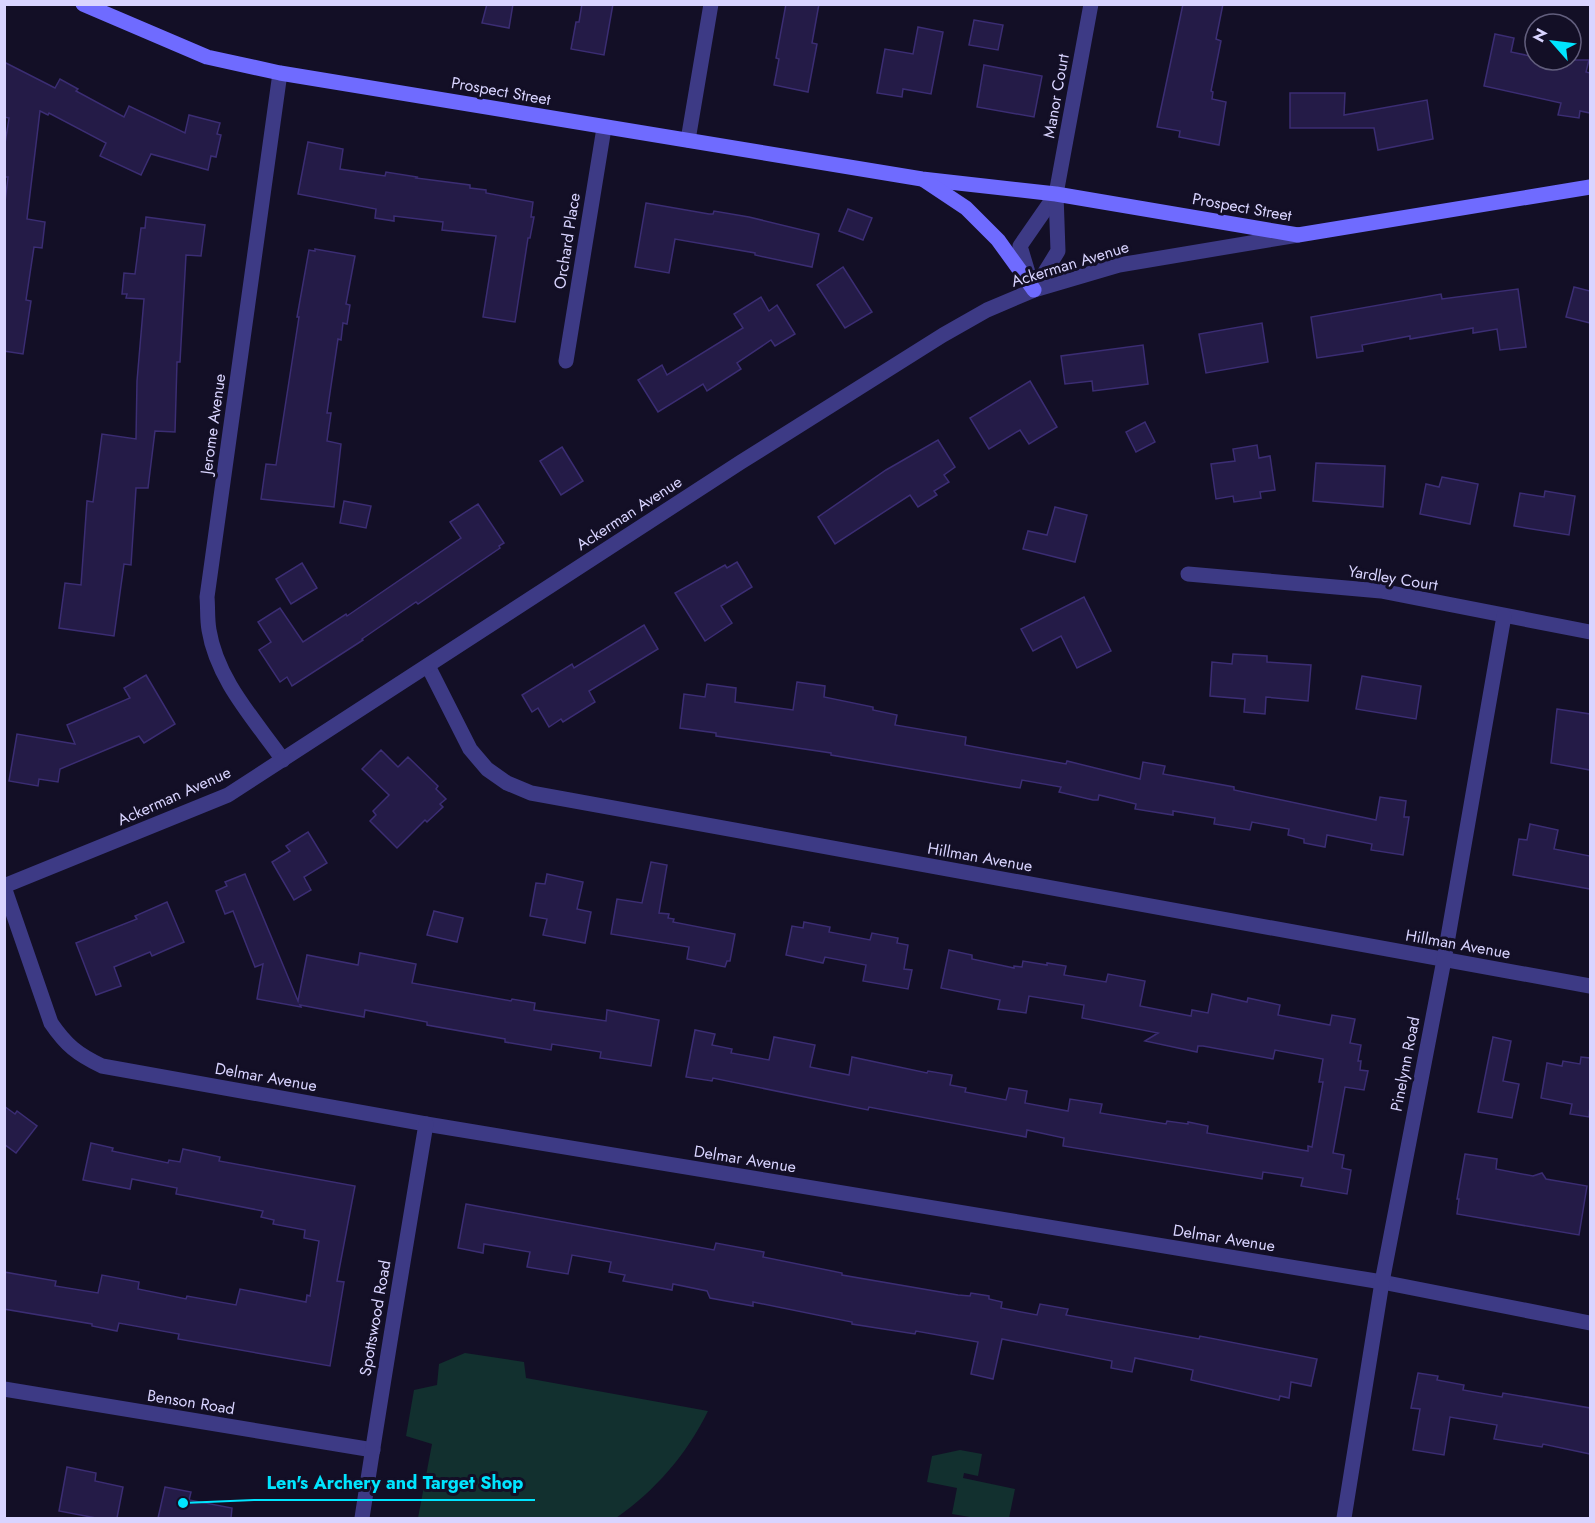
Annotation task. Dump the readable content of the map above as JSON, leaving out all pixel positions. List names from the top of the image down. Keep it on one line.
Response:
{"streets":{"main road":["Prospect Street"],"street":["Manor Court","Orchard Place","Ackerman Avenue","Jerome Avenue","Yardley Court","Hillman Avenue","Pinelynn Road","Delmar Avenue","Spottswood Road","Benson Road"]},"crossings":[["Prospect Street","Manor Court"],["Prospect Street","Orchard Place"],["Prospect Street","Ackerman Avenue"],["Prospect Street","Jerome Avenue"],["Manor Court","Ackerman Avenue"],["Ackerman Avenue","Jerome Avenue"],["Ackerman Avenue","Hillman Avenue"],["Ackerman Avenue","Delmar Avenue"],["Yardley Court","Pinelynn Road"],["Hillman Avenue","Pinelynn Road"],["Pinelynn Road","Delmar Avenue"],["Delmar Avenue","Spottswood Road"],["Spottswood Road","Benson Road"]],"places":["Len's Archery and Target Shop"],"north":"top left"}
